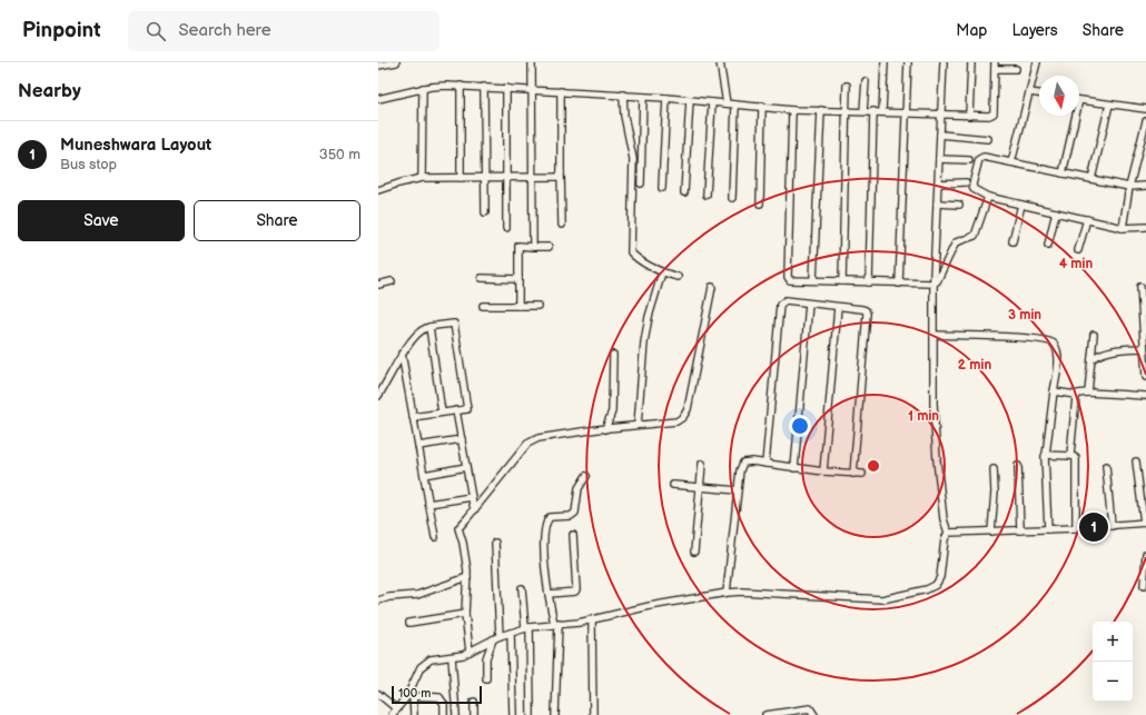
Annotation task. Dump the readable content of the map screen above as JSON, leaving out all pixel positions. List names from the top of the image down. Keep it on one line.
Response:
{"scale_bar":"100 m","north":"bottom","page":{"header":"Pinpoint","search":"Search here","nav":["Map","Layers","Share"],"heading":"Nearby","list":[{"mark":"1","name":"Muneshwara Layout","note":"Bus stop","value":"350 m"}],"buttons":["Save","Share"],"pins":"1","map_buttons":["+","−"],"scale":"100 m"},"rings":["4 min","3 min","2 min","1 min"]}
